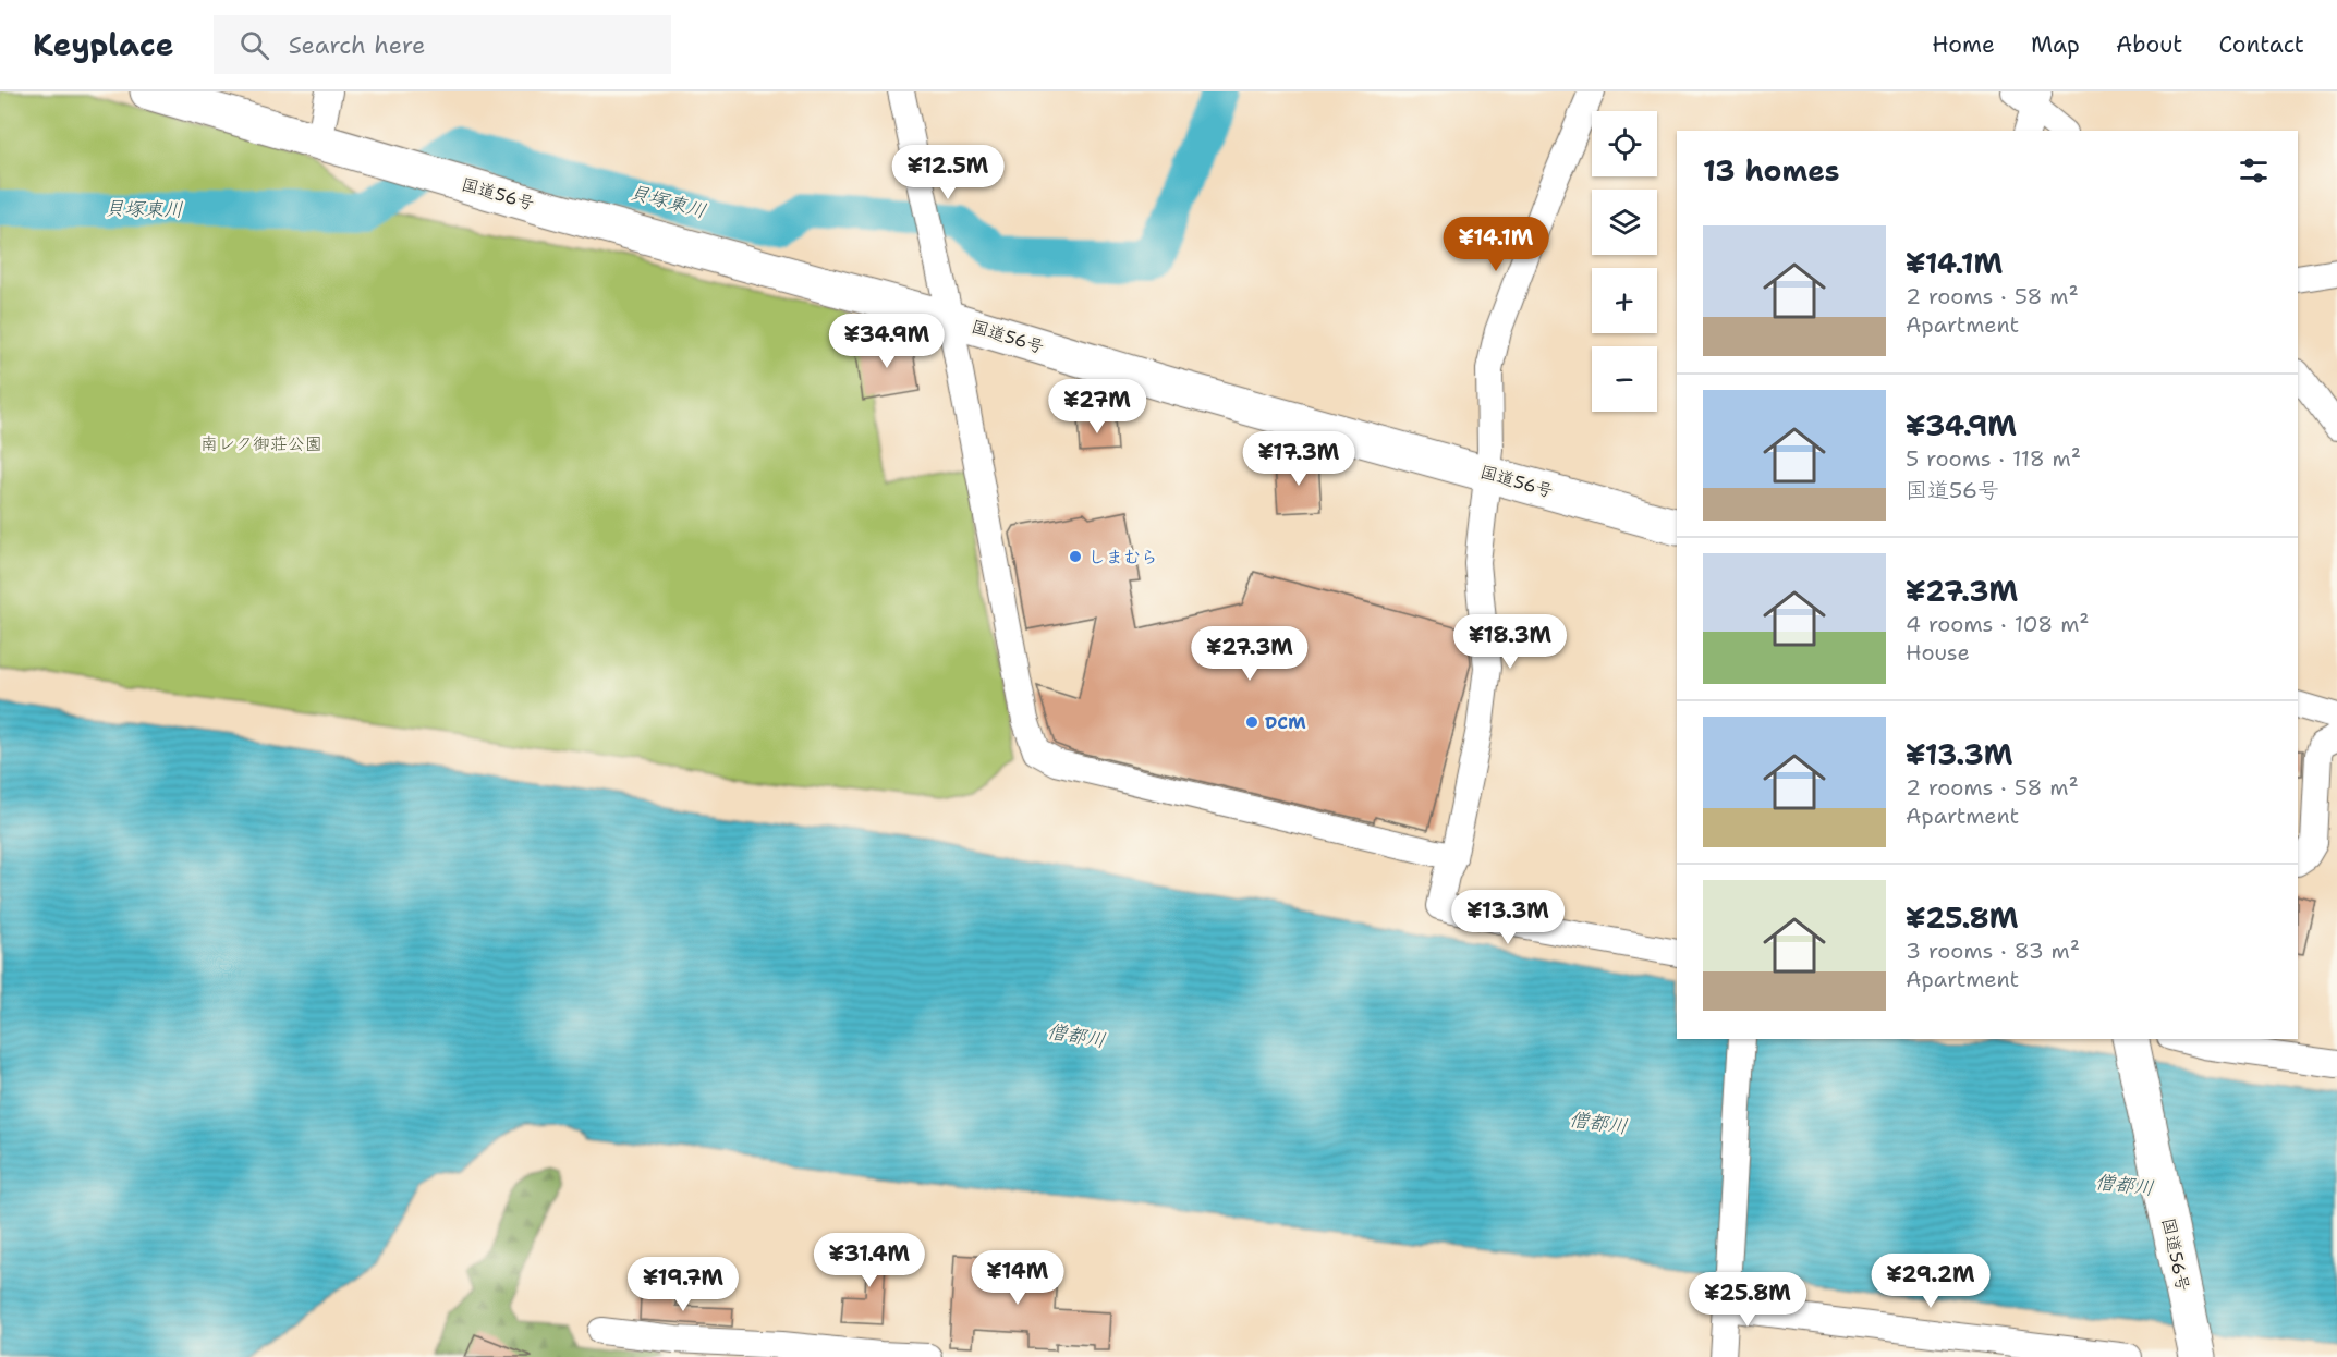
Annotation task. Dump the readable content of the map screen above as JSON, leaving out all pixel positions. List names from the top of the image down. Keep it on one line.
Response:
{"streets":{"highway":["国道56号"]},"water":["貝塚東川","僧都川"],"parks":["南レク御荘公園"],"places":["しまむら","DCM"],"page":{"header":"Keyplace","search":"Search here","nav":["Home","Map","About","Contact"],"map_buttons":["+","−"],"heading":"13 homes","price":["¥12.5M","¥14.1M","¥34.9M","¥27M","¥17.3M","¥18.3M","¥27.3M","¥13.3M","¥31.4M","¥14M","¥29.2M","¥19.7M","¥25.8M"],"list":[{"name":"¥14.1M","note":"2 rooms · 58 m² · Apartment"},{"name":"¥34.9M","note":"5 rooms · 118 m² · 国道56号"},{"name":"¥27.3M","note":"4 rooms · 108 m² · House"},{"name":"¥13.3M","note":"2 rooms · 58 m² · Apartment"},{"name":"¥25.8M","note":"3 rooms · 83 m² · Apartment"}]}}
